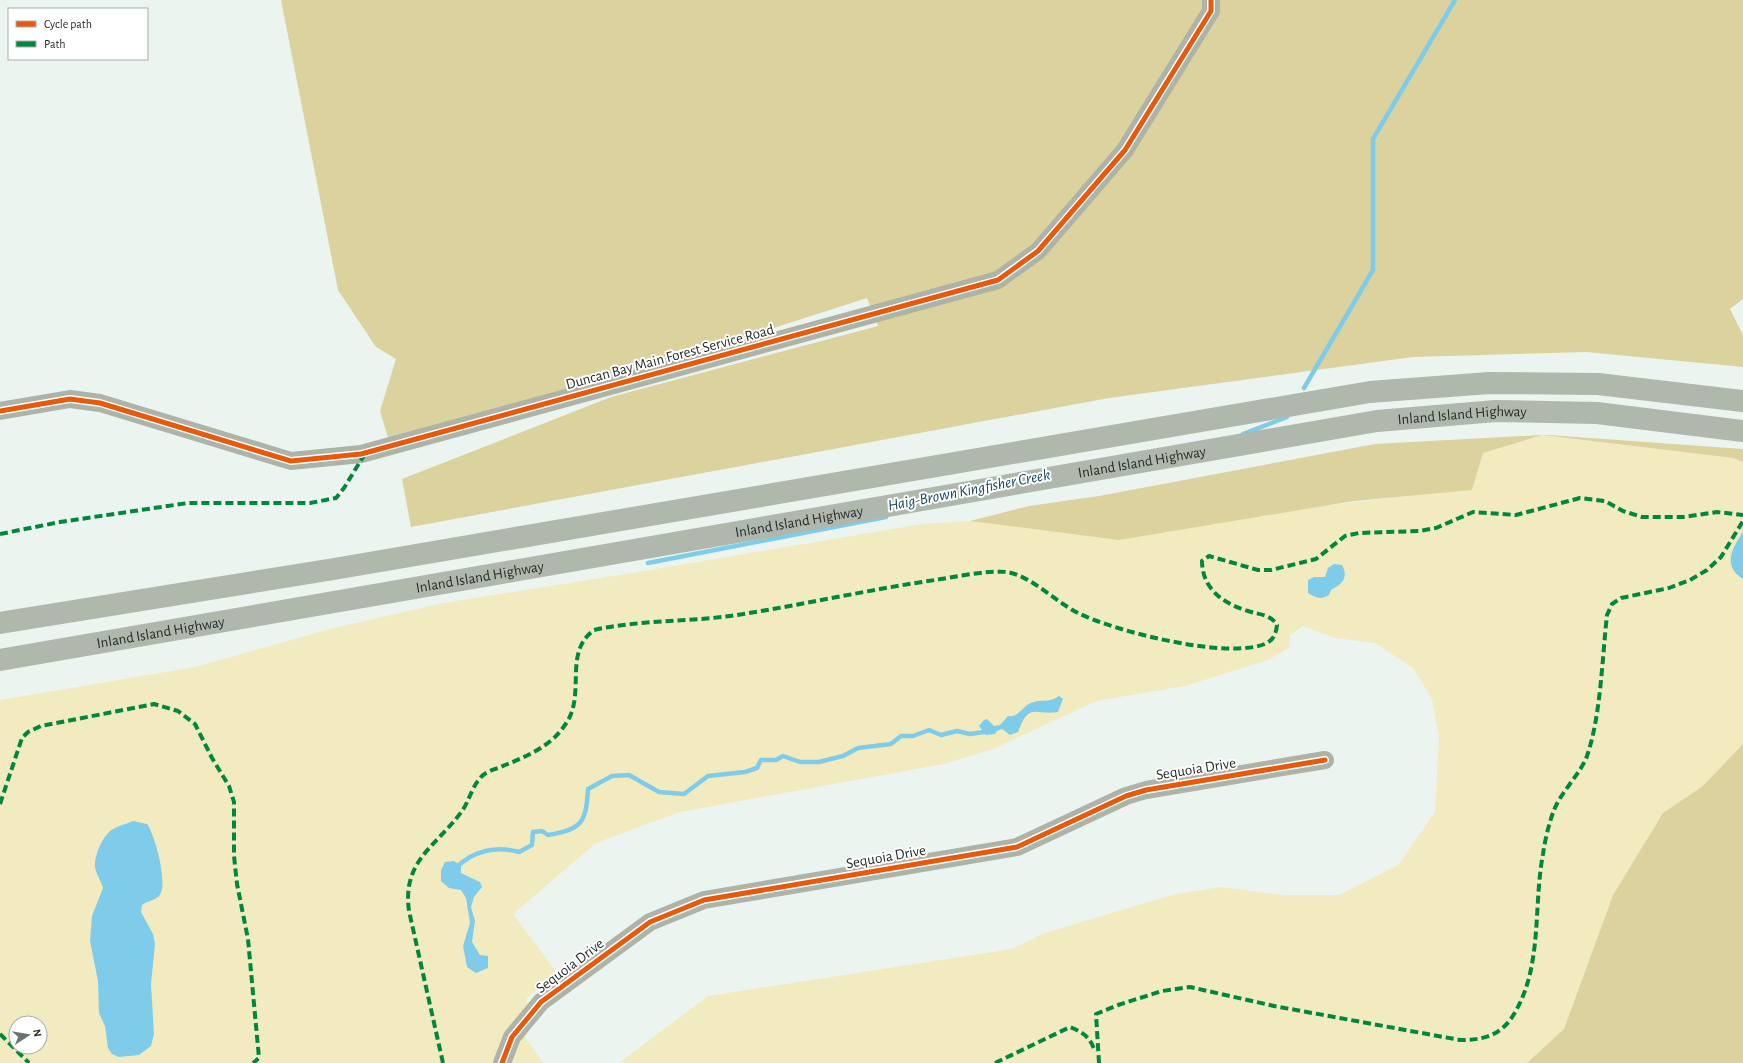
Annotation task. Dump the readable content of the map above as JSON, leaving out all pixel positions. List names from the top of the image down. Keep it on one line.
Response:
{"streets":{"highway":["Inland Island Highway"],"street":["Duncan Bay Main Forest Service Road","Sequoia Drive"]},"water":["Haig-Brown Kingfisher Creek"],"legend":["Cycle path","Path"],"north":"right"}
